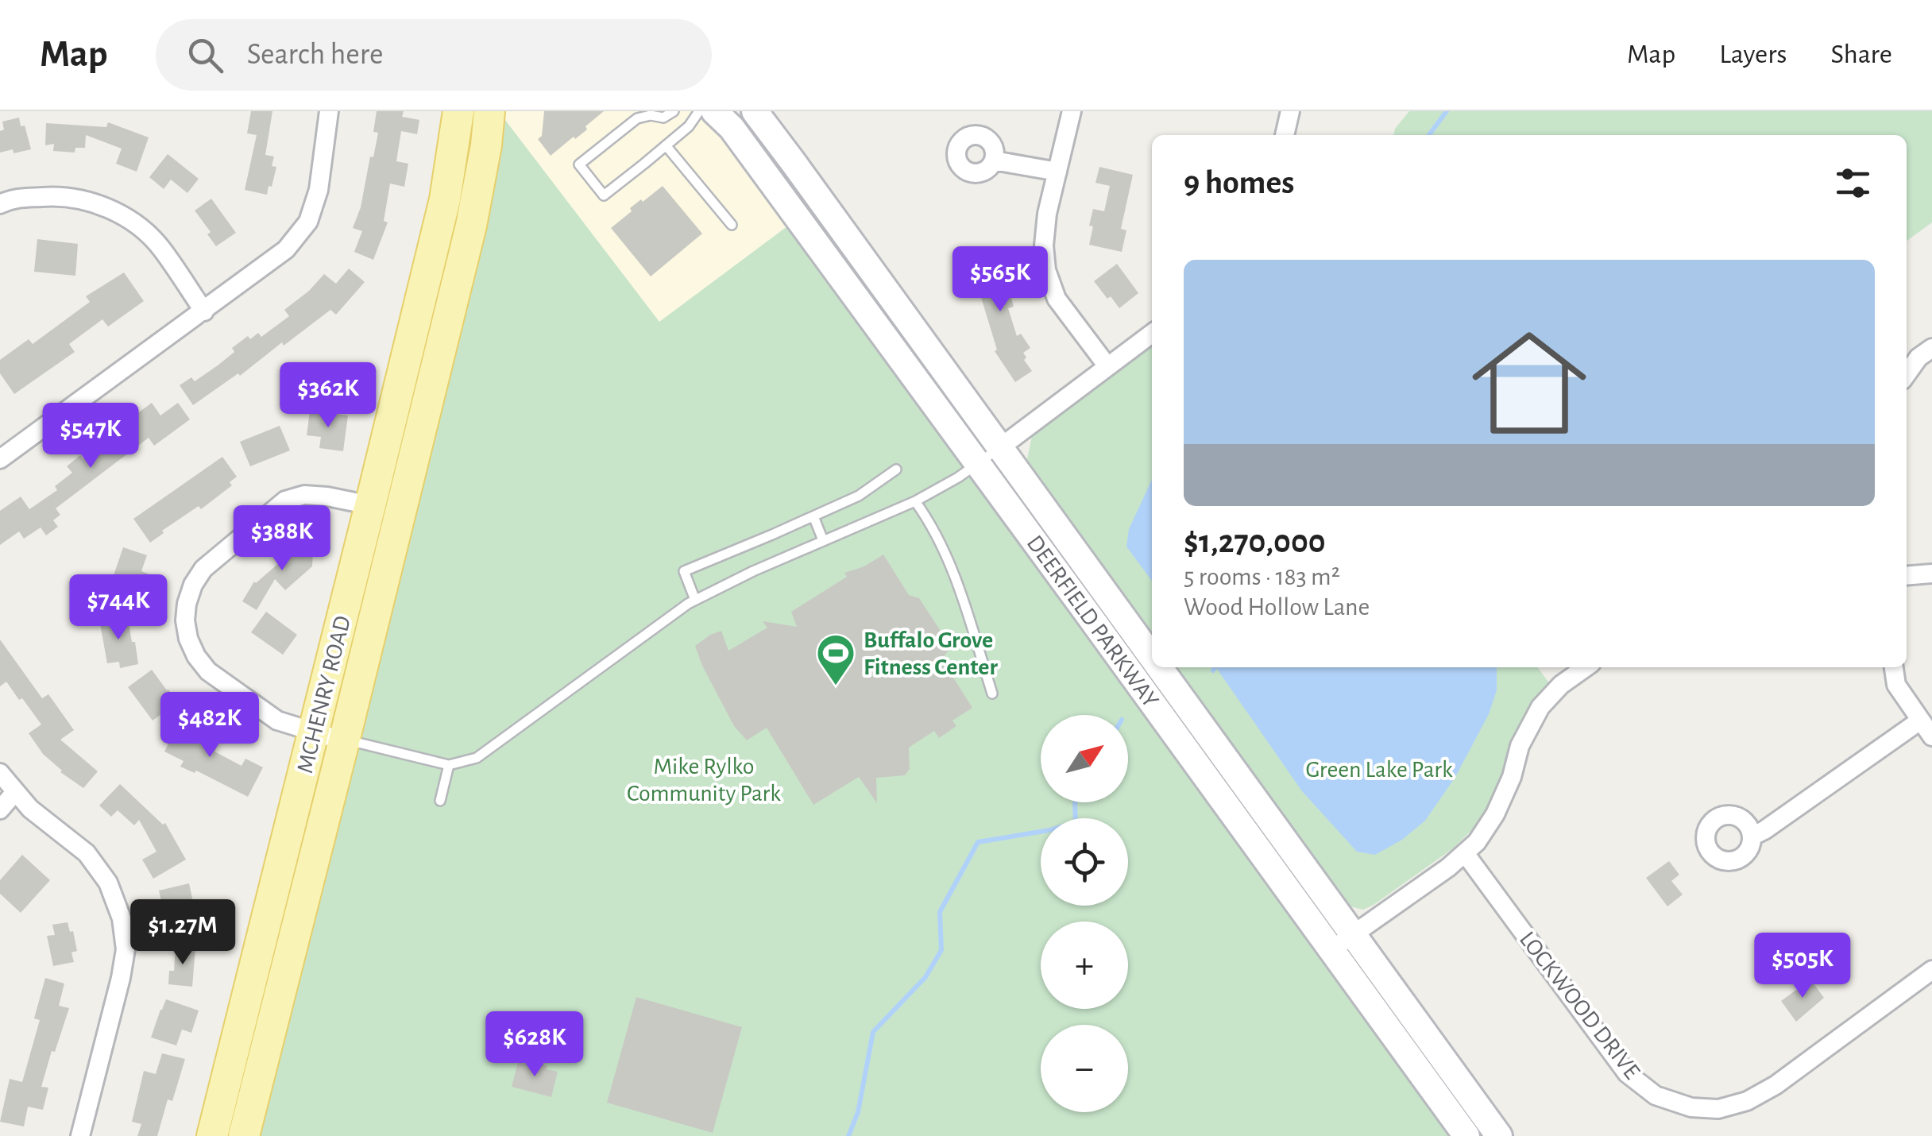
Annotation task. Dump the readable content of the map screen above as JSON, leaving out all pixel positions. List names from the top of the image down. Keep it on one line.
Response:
{"streets":{"main road":["DEERFIELD PARKWAY","MCHENRY ROAD"],"street":["LOCKWOOD DRIVE"]},"parks":["Mike Rylko Community Park","Green Lake Park"],"places":{"sports":["Buffalo Grove Fitness Center"]},"north":"top right","page":{"header":"Map","search":"Search here","nav":["Map","Layers","Share"],"heading":"9 homes","list":[{"name":"$1,270,000","note":"5 rooms · 183 m² · Wood Hollow Lane"}],"price":["$565K","$362K","$547K","$388K","$744K","$482K","$1.27M","$505K","$628K"],"map_buttons":["+","−"]}}
